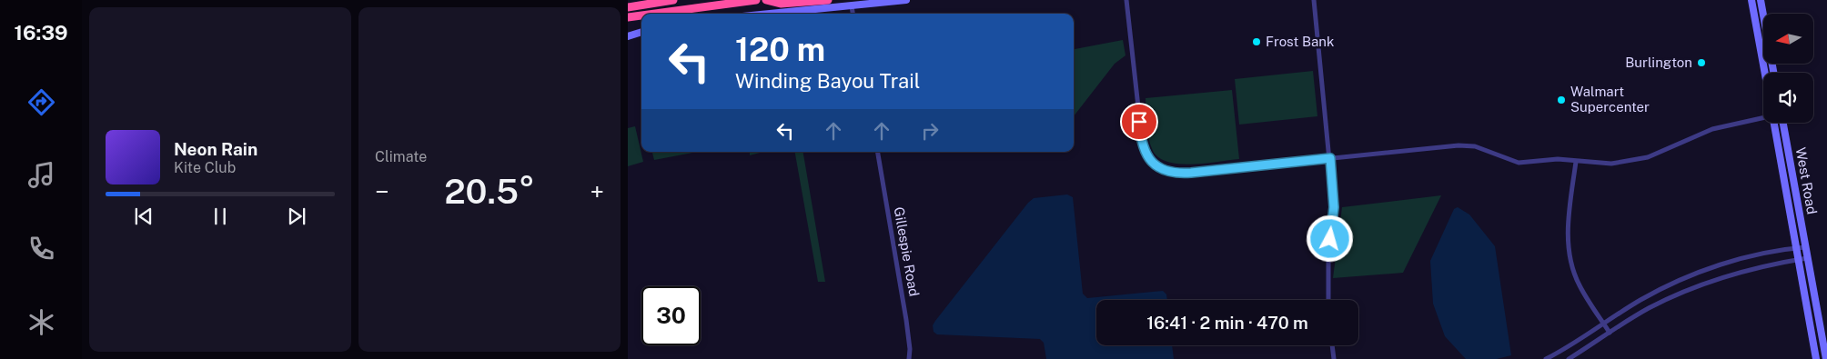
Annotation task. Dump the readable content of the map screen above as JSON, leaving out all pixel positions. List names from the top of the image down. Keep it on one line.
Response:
{"streets":{"main road":["West Road"],"street":["Gillespie Road"]},"places":["Frost Bank","Burlington","Walmart Supercenter"],"north":"left","page":{"tabs":"16:39","tile":"Climate","turn":["120 m","Winding Bayou Trail"],"song":["Neon Rain","Kite Club"],"heat":["−","20.5°","+"],"limit":"30","trip":"16:41 · 2 min · 470 m"}}
